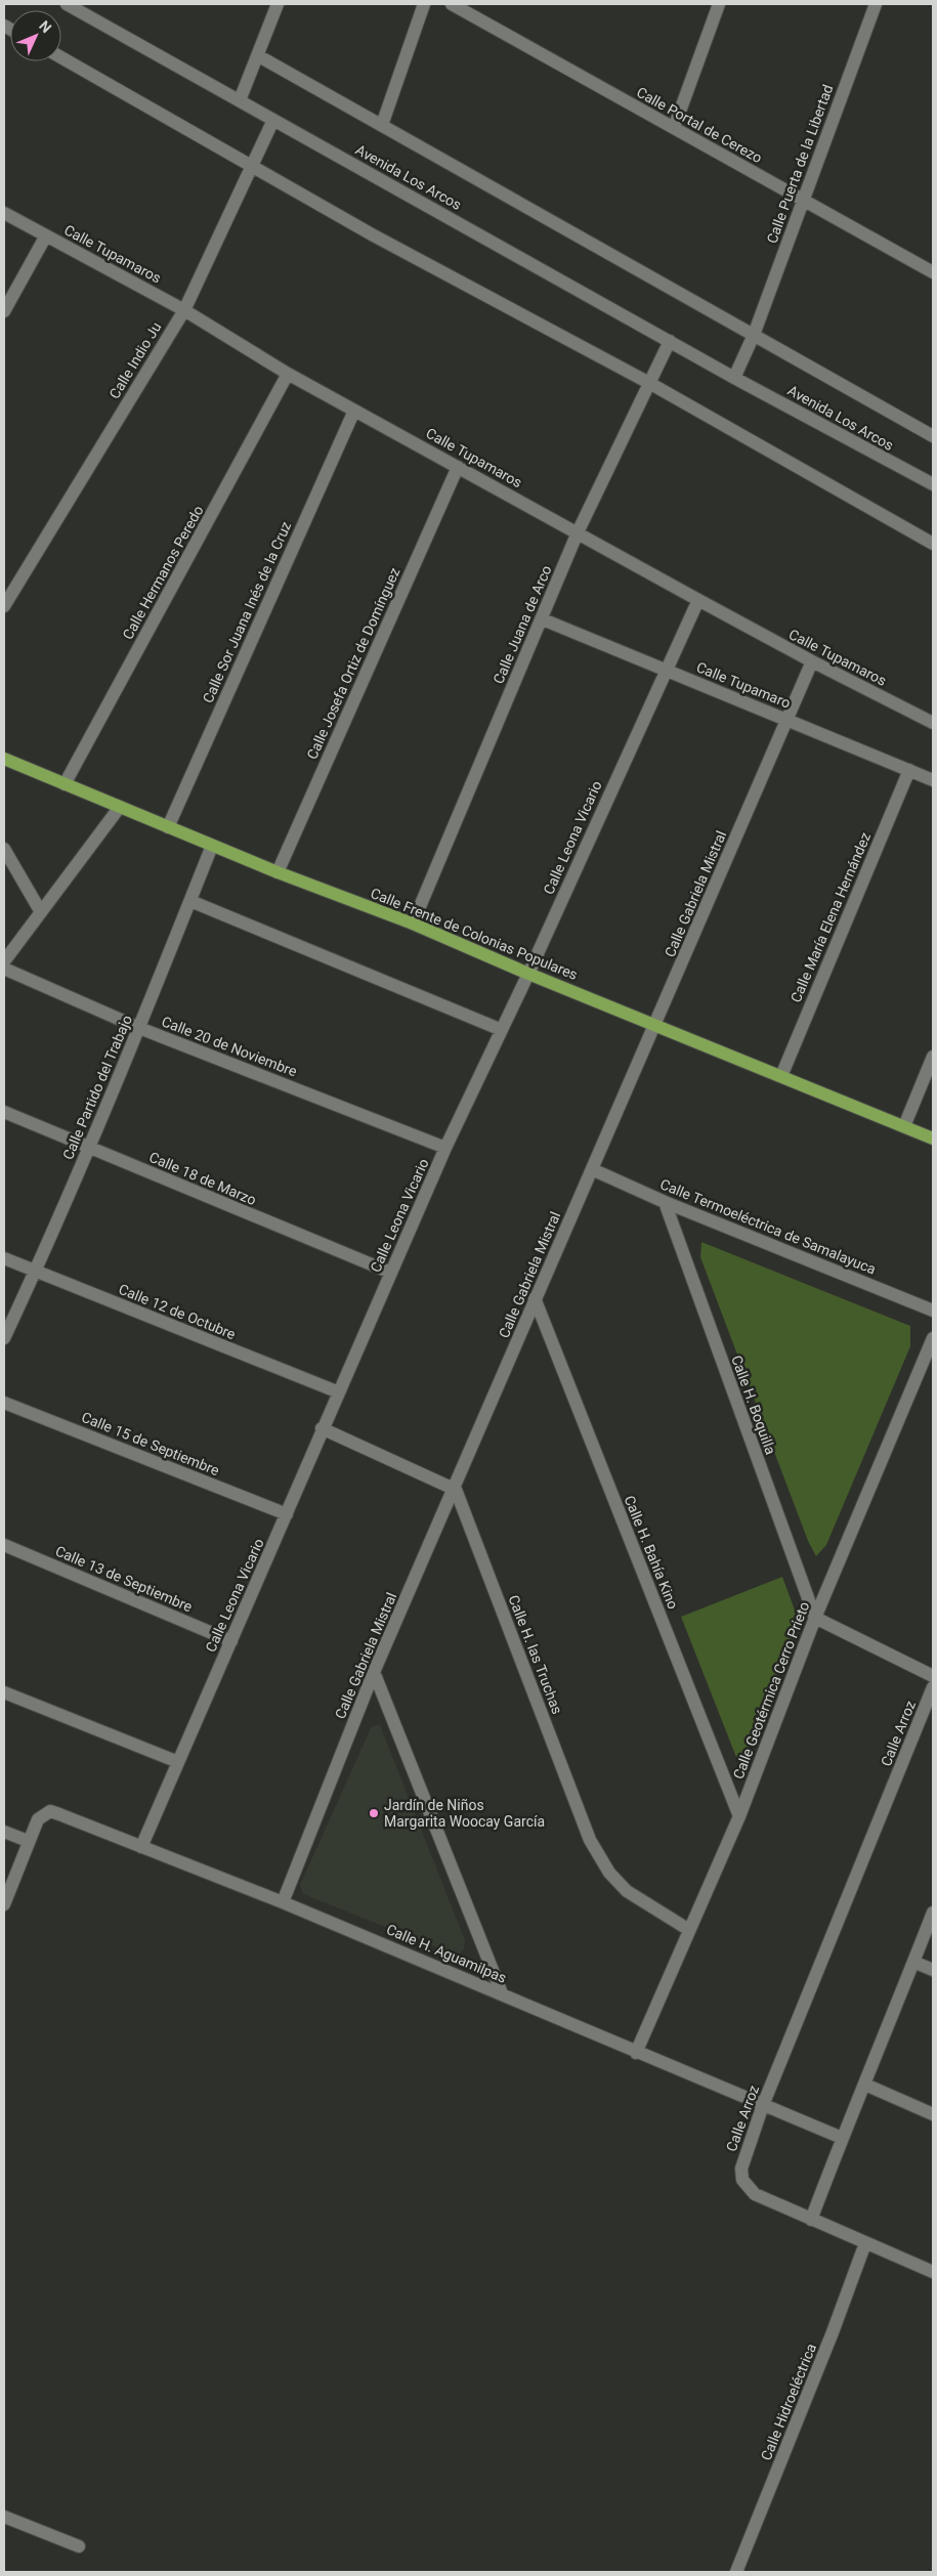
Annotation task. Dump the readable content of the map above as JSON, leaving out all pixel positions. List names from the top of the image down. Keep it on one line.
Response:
{"streets":{"main road":["Calle Frente de Colonias Populares"],"street":["Calle Portal de Cerezo","Calle Puerta de la Libertad","Avenida Los Arcos","Calle Tupamaros","Calle Indio Ju","Calle Hermanos Peredo","Calle Sor Juana Inés de la Cruz","Calle Juana de Arco","Calle Josefa Ortiz de Domínguez","Calle Tupamaro","Calle Leona Vicario","Calle Gabriela Mistral","Calle María Elena Hernández","Calle 20 de Noviembre","Calle Partido del Trabajo","Calle 18 de Marzo","Calle Termoeléctrica de Samalayuca","Calle 12 de Octubre","Calle H. Boquilla","Calle 15 de Septiembre","Calle H. Bahía Kino","Calle 13 de Septiembre","Calle H. las Truchas","Calle Geotérmica Cerro Prieto","Calle Arroz","Calle H. Aguamilpas","Calle Hidroeléctrica"]},"crossings":[["Calle Portal de Cerezo","Calle Puerta de la Libertad"],["Calle Puerta de la Libertad","Avenida Los Arcos"],["Avenida Los Arcos","Calle Indio Ju"],["Avenida Los Arcos","Calle Juana de Arco"],["Calle Tupamaros","Calle Indio Ju"],["Calle Tupamaros","Calle Hermanos Peredo"],["Calle Tupamaros","Calle Sor Juana Inés de la Cruz"],["Calle Tupamaros","Calle Juana de Arco"],["Calle Tupamaros","Calle Josefa Ortiz de Domínguez"],["Calle Tupamaros","Calle Leona Vicario"],["Calle Tupamaros","Calle Gabriela Mistral"],["Calle Hermanos Peredo","Calle Frente de Colonias Populares"],["Calle Sor Juana Inés de la Cruz","Calle Frente de Colonias Populares"],["Calle Juana de Arco","Calle Tupamaro"],["Calle Juana de Arco","Calle Frente de Colonias Populares"],["Calle Josefa Ortiz de Domínguez","Calle Frente de Colonias Populares"],["Calle Tupamaro","Calle Leona Vicario"],["Calle Tupamaro","Calle Gabriela Mistral"],["Calle Tupamaro","Calle María Elena Hernández"],["Calle Leona Vicario","Calle Frente de Colonias Populares"],["Calle Leona Vicario","Calle 20 de Noviembre"],["Calle Leona Vicario","Calle 18 de Marzo"],["Calle Leona Vicario","Calle 12 de Octubre"],["Calle Leona Vicario","Calle 15 de Septiembre"],["Calle Leona Vicario","Calle 13 de Septiembre"],["Calle Leona Vicario","Calle H. Aguamilpas"],["Calle Gabriela Mistral","Calle Frente de Colonias Populares"],["Calle Gabriela Mistral","Calle Termoeléctrica de Samalayuca"],["Calle Gabriela Mistral","Calle H. Bahía Kino"],["Calle Gabriela Mistral","Calle H. las Truchas"],["Calle Gabriela Mistral","Calle H. Aguamilpas"],["Calle María Elena Hernández","Calle Frente de Colonias Populares"],["Calle Frente de Colonias Populares","Calle Partido del Trabajo"],["Calle 20 de Noviembre","Calle Partido del Trabajo"],["Calle Partido del Trabajo","Calle 18 de Marzo"],["Calle Partido del Trabajo","Calle 12 de Octubre"],["Calle Termoeléctrica de Samalayuca","Calle H. Boquilla"],["Calle H. Boquilla","Calle Geotérmica Cerro Prieto"],["Calle H. Bahía Kino","Calle Geotérmica Cerro Prieto"],["Calle H. las Truchas","Calle Geotérmica Cerro Prieto"],["Calle Geotérmica Cerro Prieto","Calle H. Aguamilpas"],["Calle Arroz","Calle H. Aguamilpas"]],"places":["Jardín de Niños Margarita Woocay García"],"north":"top right"}
